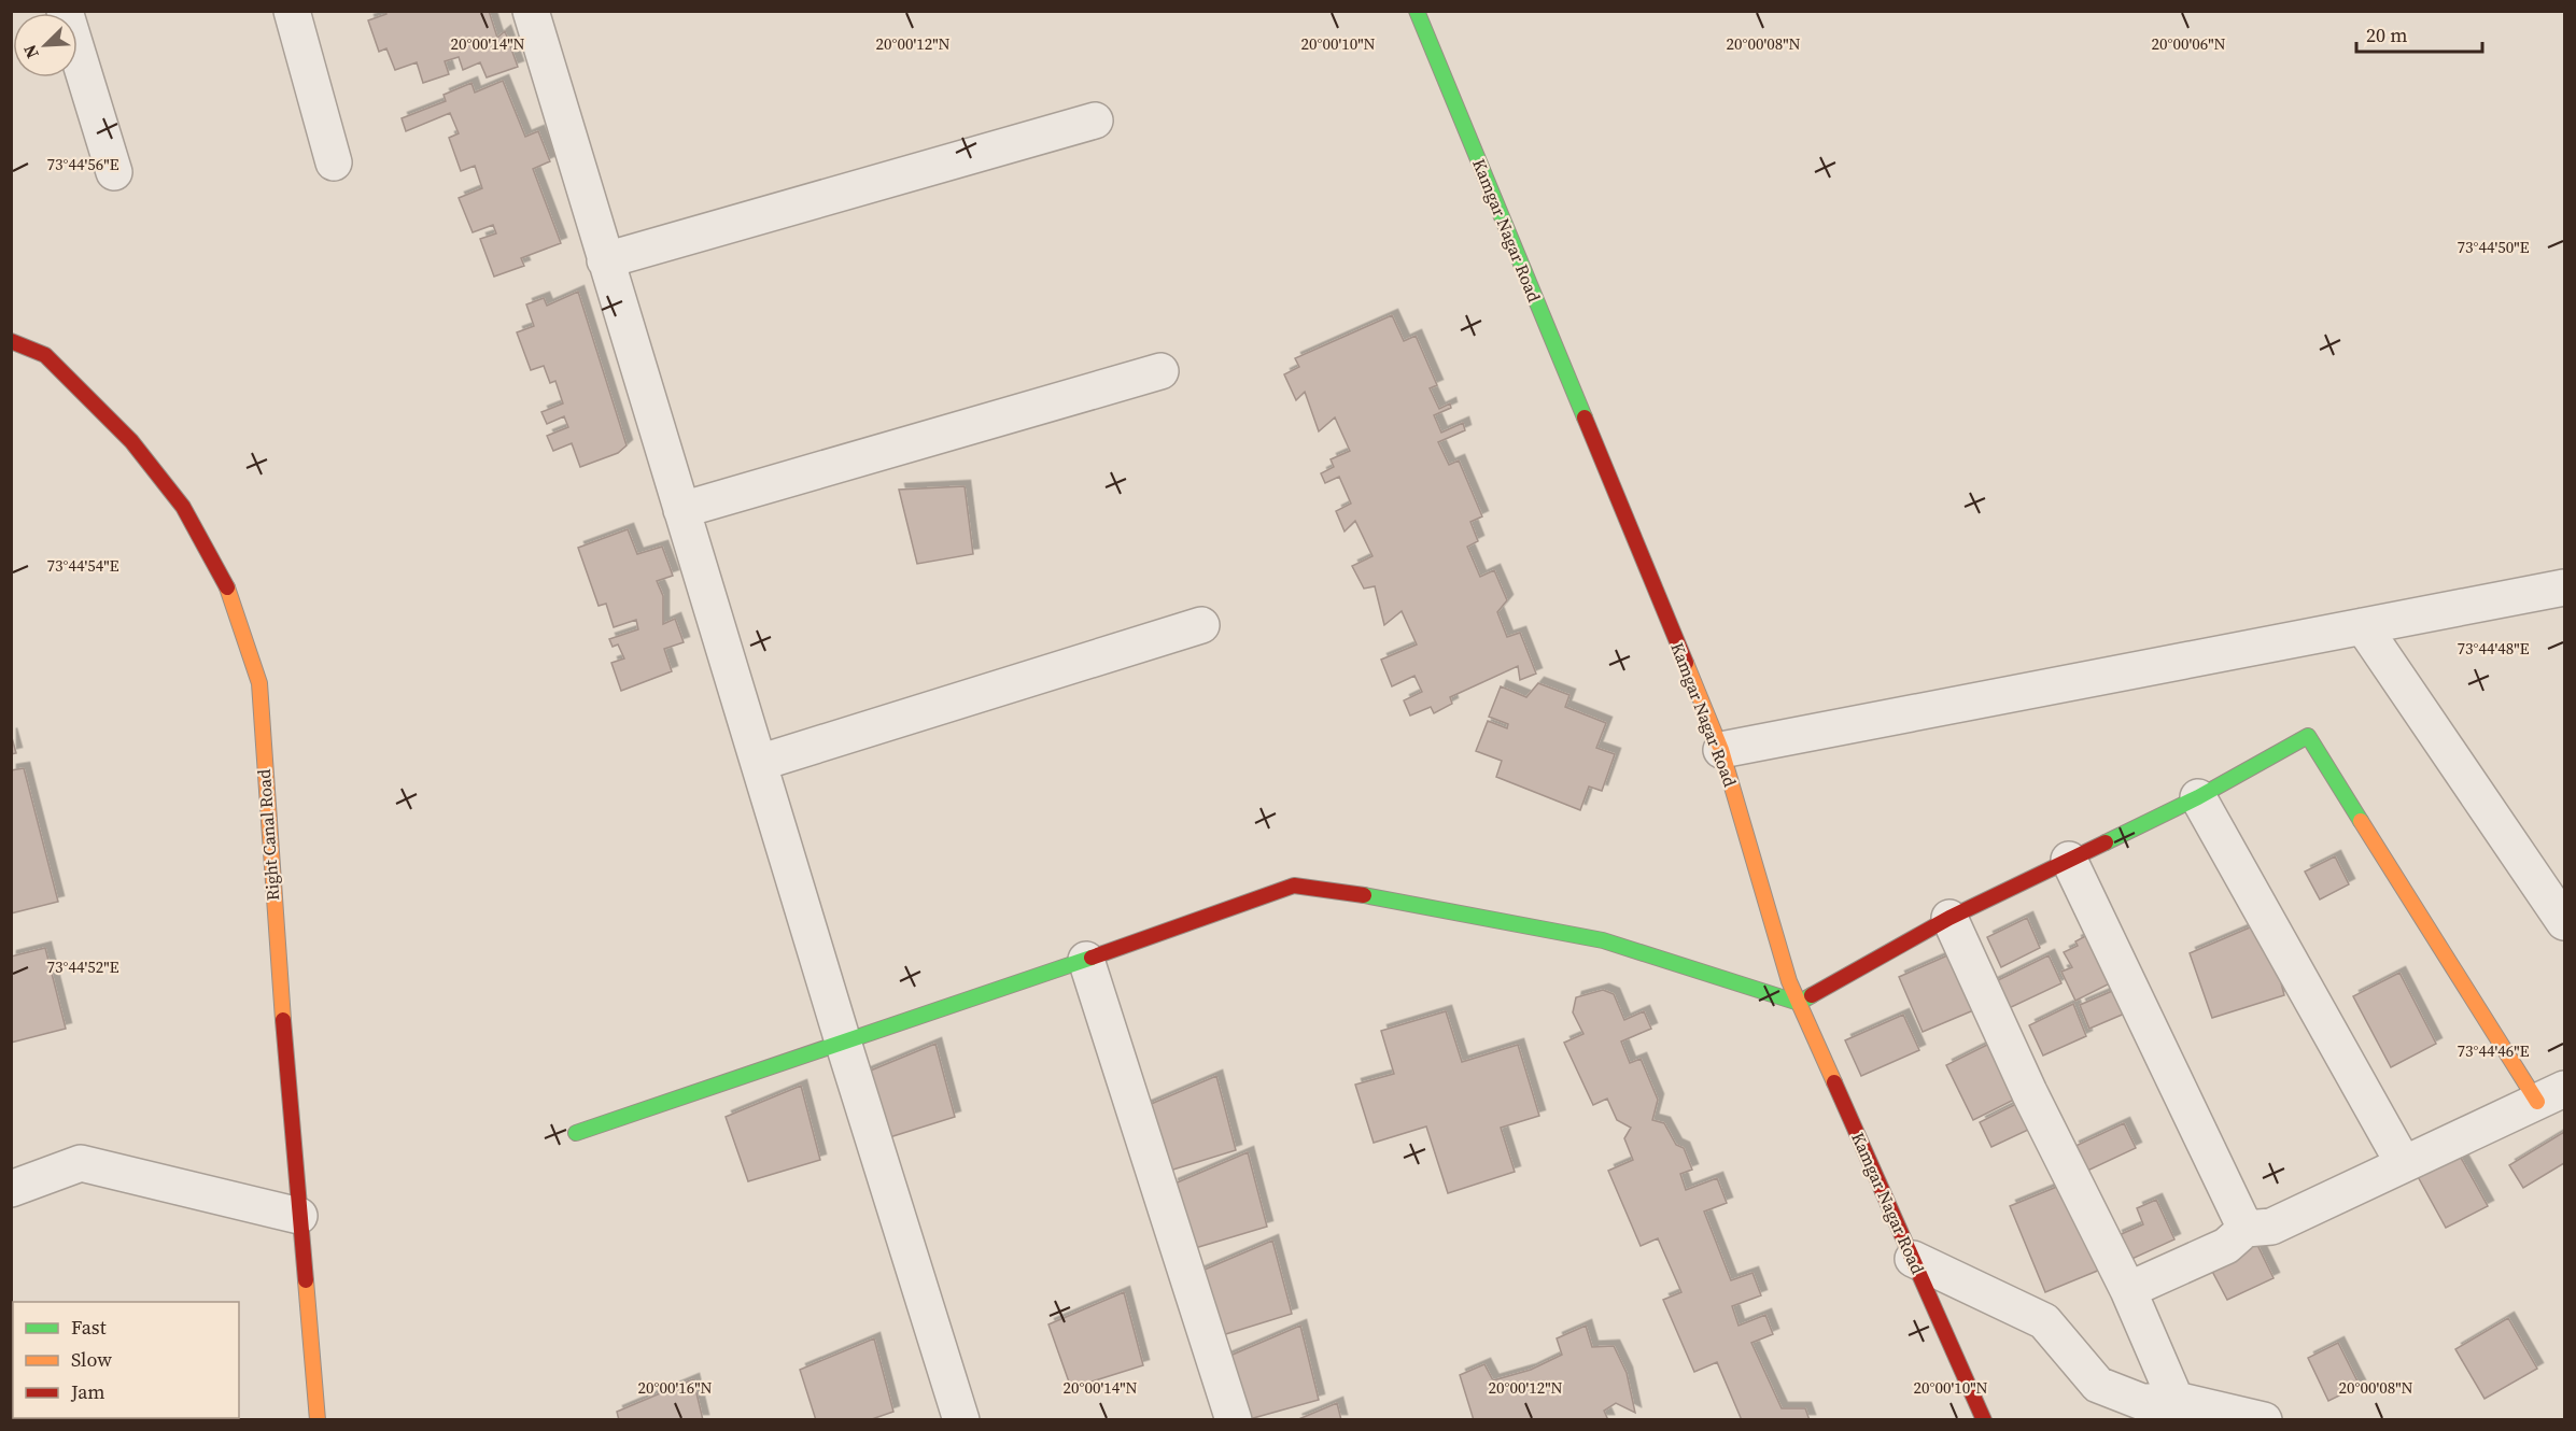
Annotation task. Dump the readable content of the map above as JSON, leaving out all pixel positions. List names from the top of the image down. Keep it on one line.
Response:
{"streets":{"street":["Kamgar Nagar Road","Right Canal Road"]},"legend":["Fast","Slow","Jam"],"scale_bar":"20 m","north":"bottom left","coordinates":["20°00'14\"N","20°00'12\"N","20°00'10\"N","20°00'08\"N","20°00'06\"N","73°44'56\"E","73°44'50\"E","73°44'54\"E","73°44'48\"E","73°44'52\"E","73°44'46\"E","20°00'16\"N"]}
